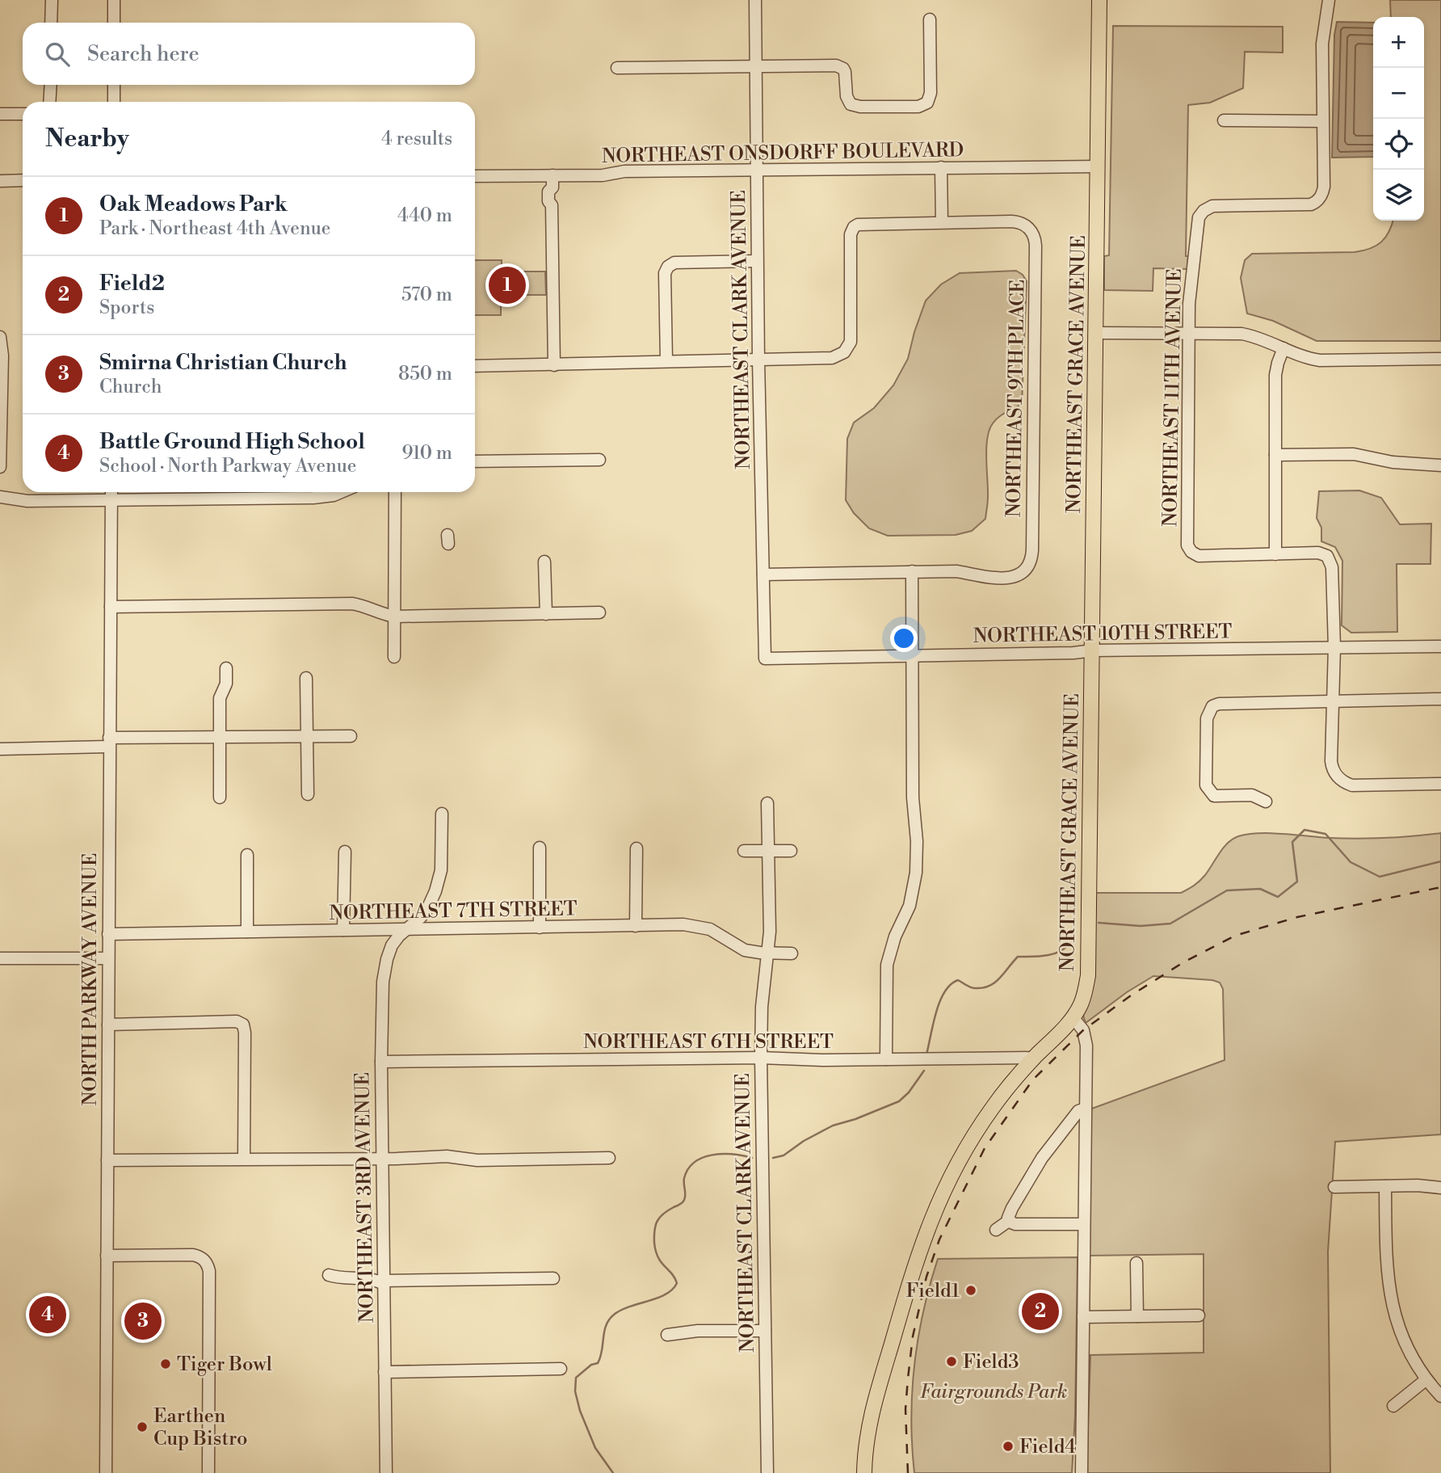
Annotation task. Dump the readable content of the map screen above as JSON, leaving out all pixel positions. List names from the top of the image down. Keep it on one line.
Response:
{"streets":{"main road":["NORTHEAST GRACE AVENUE"],"street":["NORTHEAST ONSDORFF BOULEVARD","NORTHEAST CLARK AVENUE","NORTHEAST 11TH AVENUE","NORTHEAST 9TH PLACE","NORTHEAST 10TH STREET","NORTHEAST 7TH STREET","NORTH PARKWAY AVENUE","NORTHEAST 6TH STREET","NORTHEAST 3RD AVENUE"]},"crossings":[["NORTHEAST ONSDORFF BOULEVARD","NORTHEAST CLARK AVENUE"],["NORTHEAST ONSDORFF BOULEVARD","NORTHEAST GRACE AVENUE"],["NORTHEAST CLARK AVENUE","NORTHEAST 10TH STREET"],["NORTHEAST CLARK AVENUE","NORTHEAST 7TH STREET"],["NORTHEAST CLARK AVENUE","NORTHEAST 6TH STREET"],["NORTHEAST GRACE AVENUE","NORTHEAST 10TH STREET"],["NORTHEAST GRACE AVENUE","NORTHEAST 6TH STREET"],["NORTHEAST 7TH STREET","NORTH PARKWAY AVENUE"],["NORTHEAST 7TH STREET","NORTHEAST 3RD AVENUE"],["NORTHEAST 6TH STREET","NORTHEAST 3RD AVENUE"]],"parks":["Fairgrounds Park"],"places":["Field1","Field3","Tiger Bowl","Earthen Cup Bistro","Field4"],"page":{"map_buttons":["+","−"],"search":"Search here","heading":["Nearby","4 results"],"list":[{"mark":"1","name":"Oak Meadows Park","note":"Park · Northeast 4th Avenue","value":"440 m"},{"mark":"2","name":"Field2","note":"Sports","value":"570 m"},{"mark":"3","name":"Smirna Christian Church","note":"Church","value":"850 m"},{"mark":"4","name":"Battle Ground High School","note":"School · North Parkway Avenue","value":"910 m"}],"pins":["1","2","4","3"]}}
